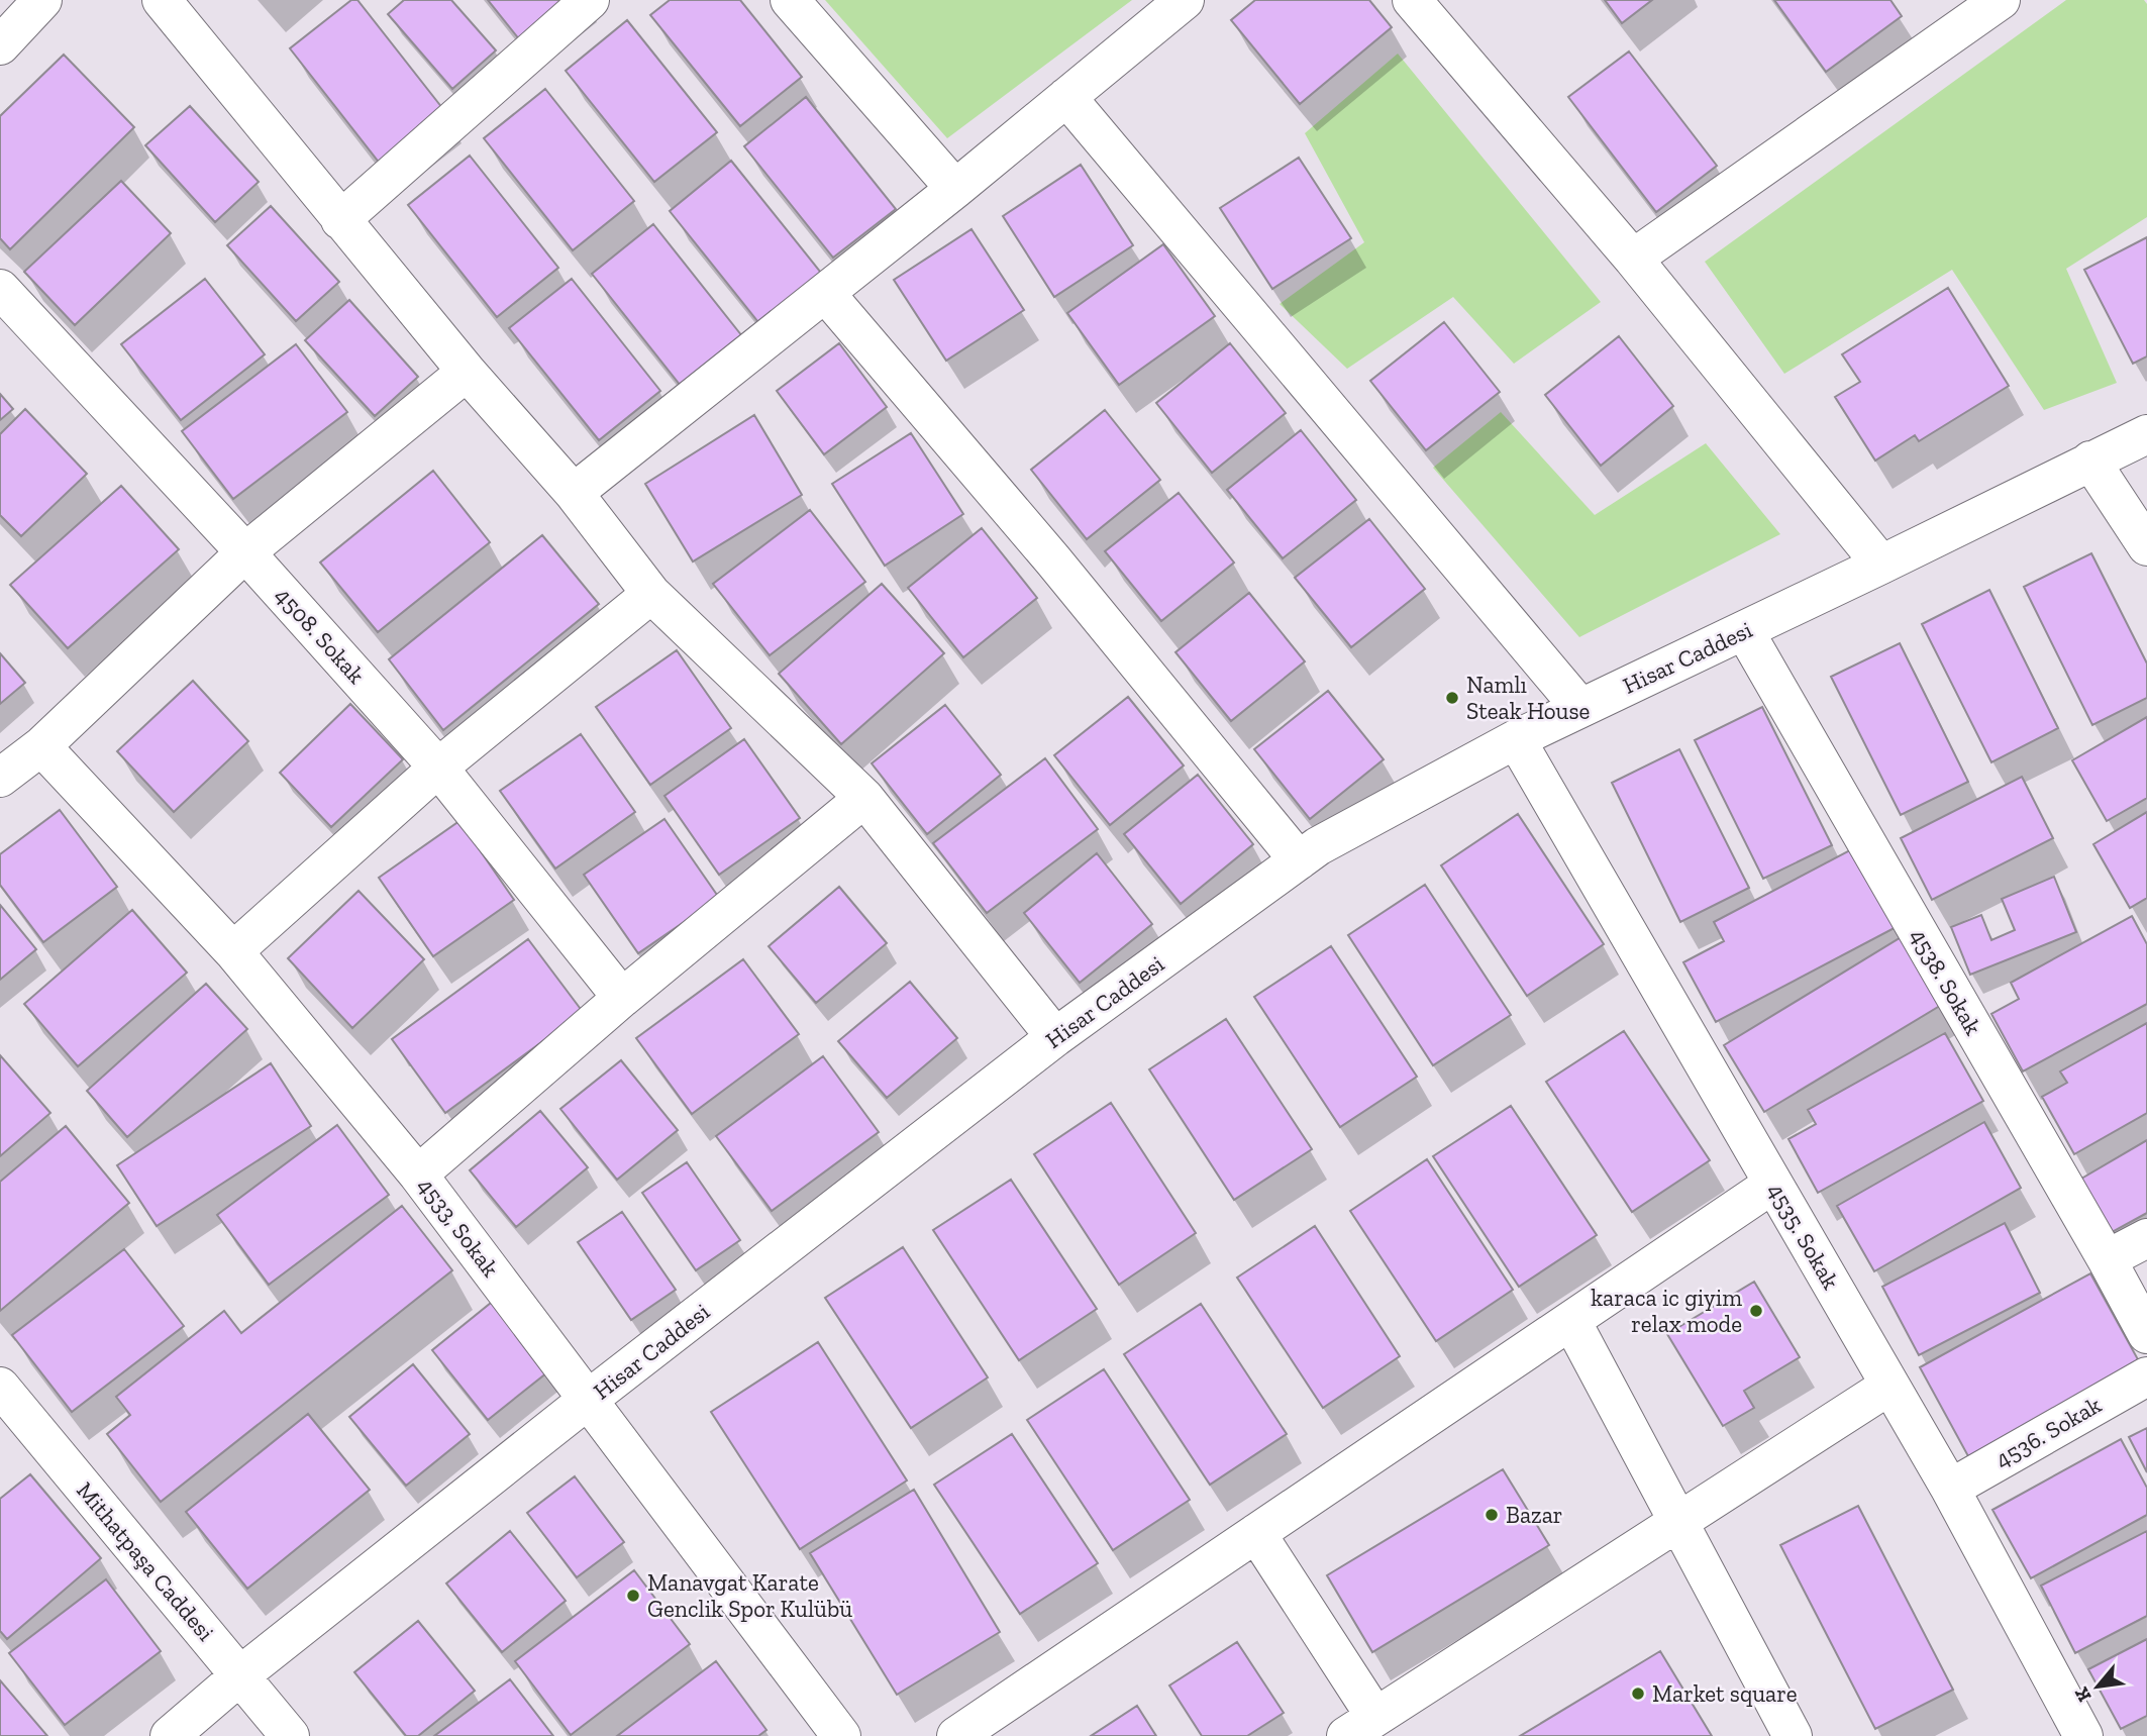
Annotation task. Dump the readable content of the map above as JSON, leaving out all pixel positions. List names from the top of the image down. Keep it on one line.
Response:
{"streets":{"street":["4508. Sokak","Hisar Caddesi","4538. Sokak","4533, Sokak","4535. Sokak","4536. Sokak","Mithatpaşa Caddesi"]},"crossings":[["Hisar Caddesi","4538. Sokak"],["Hisar Caddesi","4533, Sokak"],["Hisar Caddesi","4535. Sokak"],["Hisar Caddesi","Mithatpaşa Caddesi"],["4535. Sokak","4536. Sokak"]],"places":["Namlı Steak House","karaca ic giyim relax mode","Bazar","Manavgat Karate Genclik Spor Kulübü","Market square"],"north":"bottom left"}
